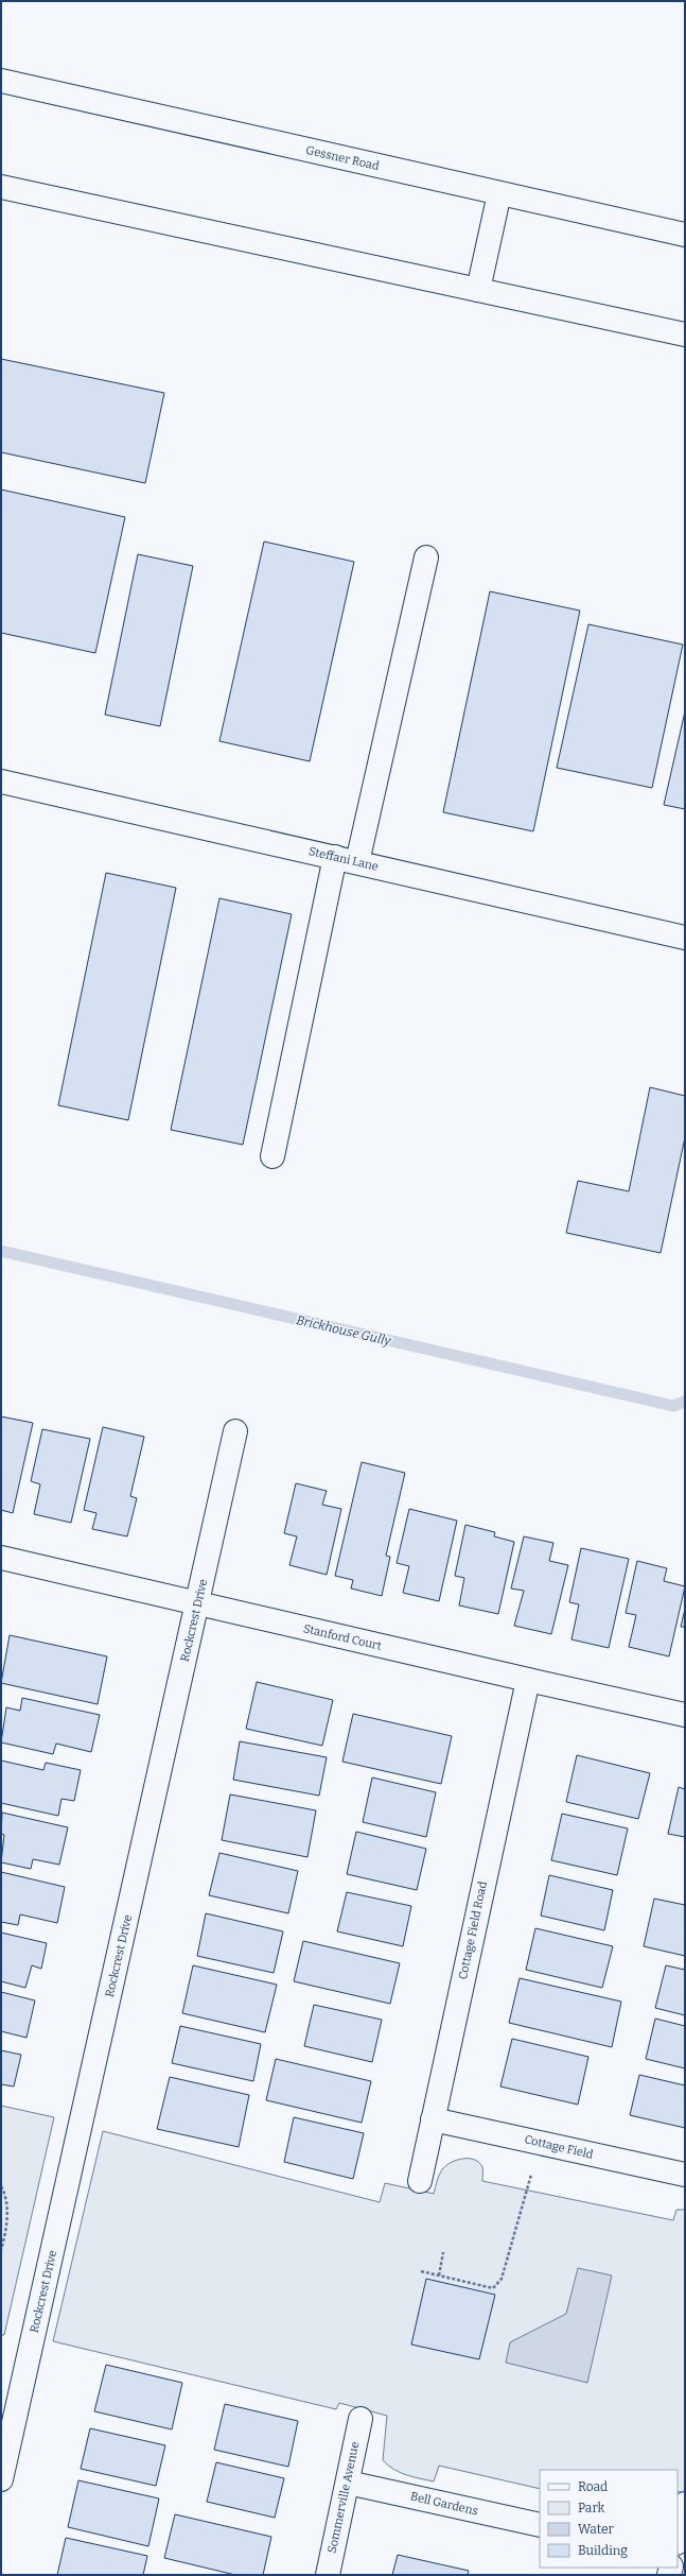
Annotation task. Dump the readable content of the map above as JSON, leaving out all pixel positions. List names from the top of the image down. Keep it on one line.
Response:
{"streets":{"street":["Gessner Road","Steffani Lane","Rockcrest Drive","Stanford Court","Cottage Field Road","Cottage Field","Sommerville Avenue","Bell Gardens"]},"crossings":[["Rockcrest Drive","Stanford Court"],["Stanford Court","Cottage Field Road"],["Cottage Field Road","Cottage Field"],["Sommerville Avenue","Bell Gardens"]],"water":["Brickhouse Gully"],"legend":["Road","Park","Water","Building"]}
